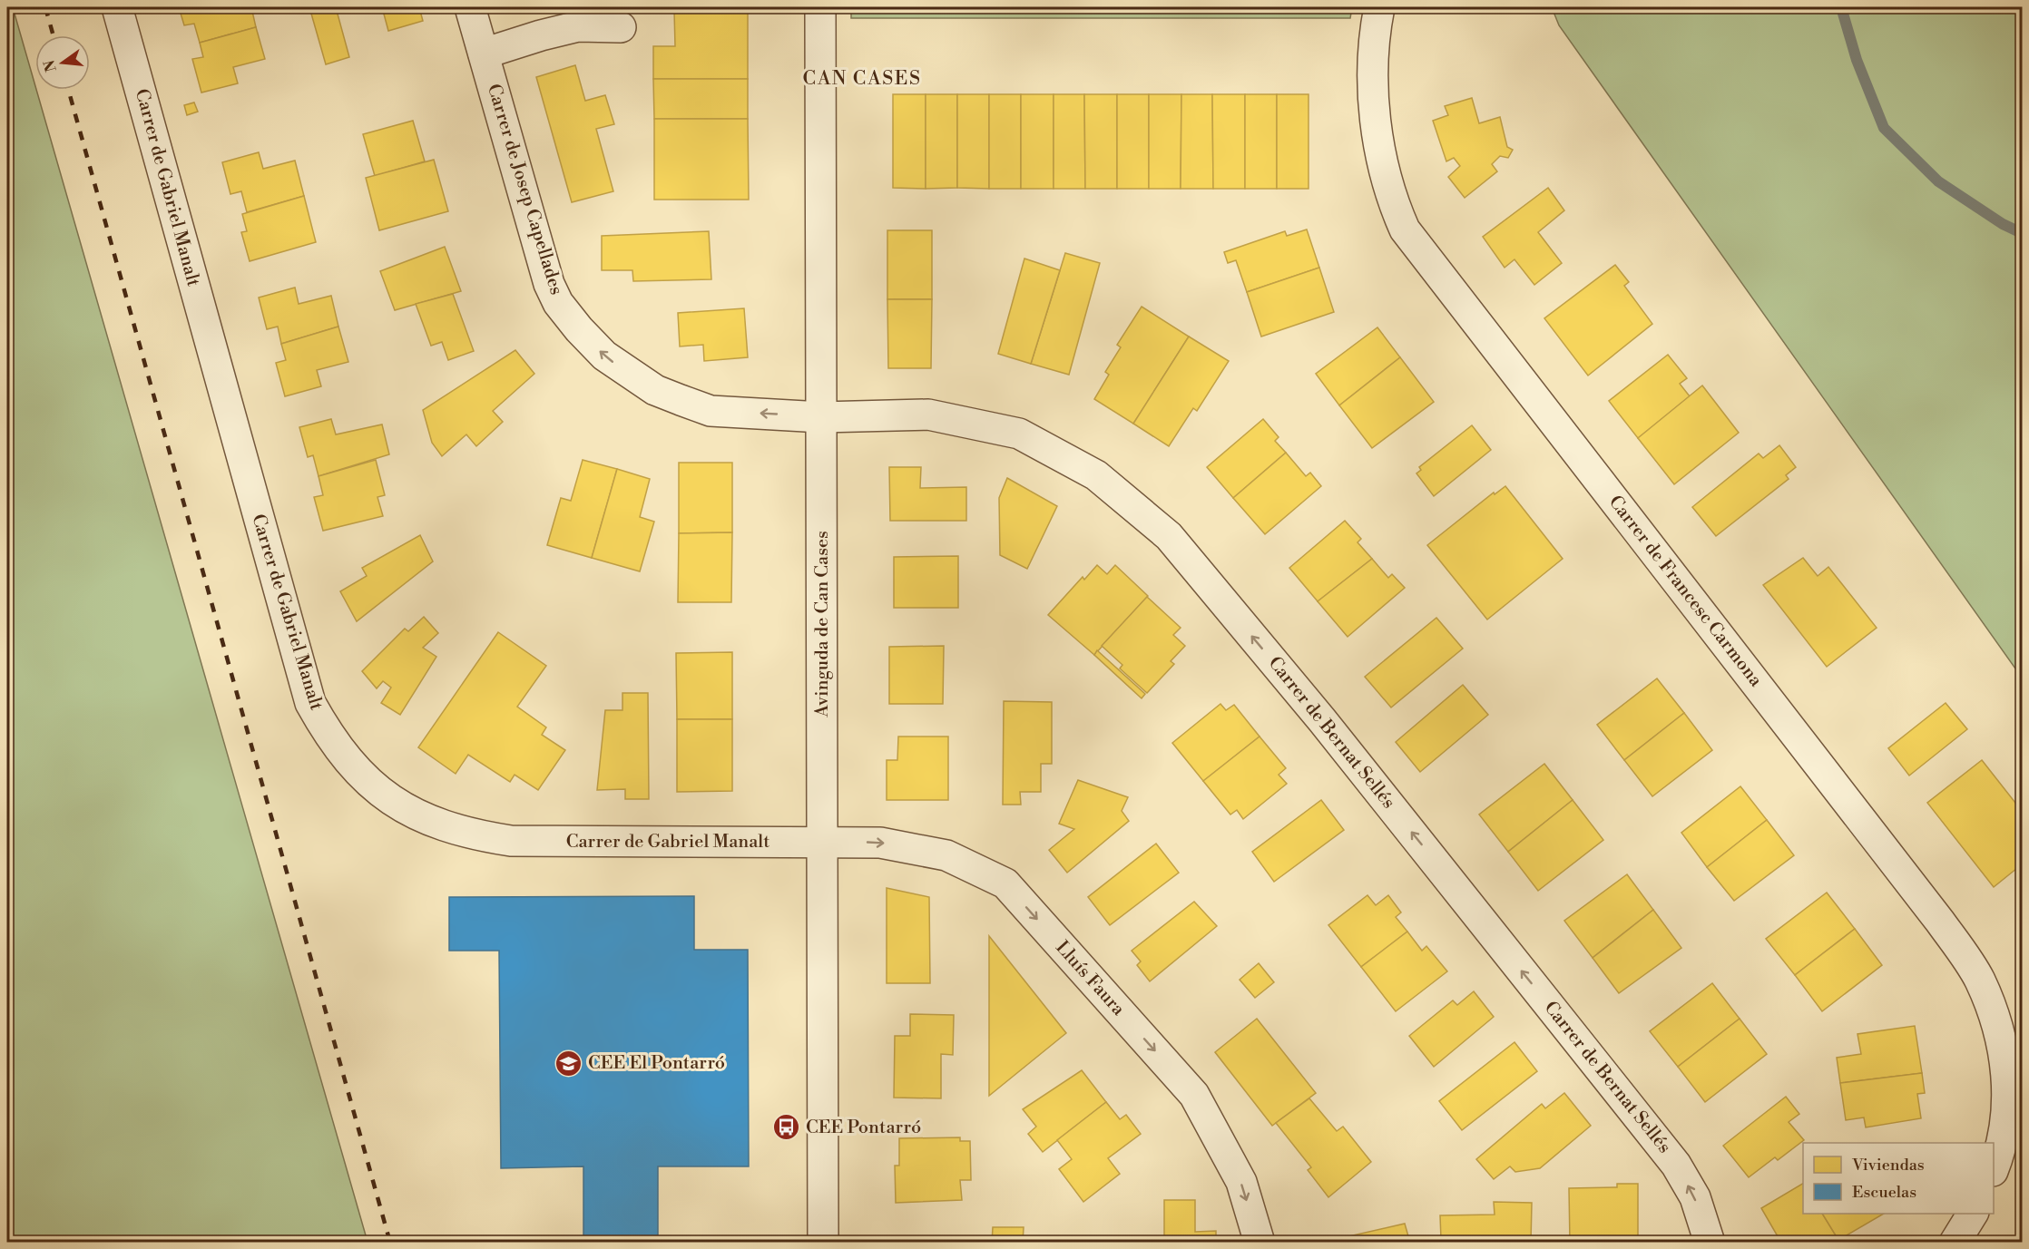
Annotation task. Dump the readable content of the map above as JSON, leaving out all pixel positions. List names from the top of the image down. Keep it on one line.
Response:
{"streets":{"street":["Carrer de Gabriel Manalt","Carrer de Josep Capellades","Carrer de Francesc Carmona","Avinguda de Can Cases","Carrer de Bernat Sellés","Lluís Faura"]},"crossings":[["Carrer de Gabriel Manalt","Avinguda de Can Cases"],["Carrer de Gabriel Manalt","Lluís Faura"],["Carrer de Josep Capellades","Avinguda de Can Cases"],["Carrer de Josep Capellades","Carrer de Bernat Sellés"],["Avinguda de Can Cases","Carrer de Bernat Sellés"],["Avinguda de Can Cases","Lluís Faura"]],"one_way":["Carrer de Josep Capellades","Carrer de Bernat Sellés","Lluís Faura"],"districts":["CAN CASES"],"places":{"school or university":["CEE El Pontarró"],"bus stop":["CEE Pontarró"]},"legend":["Viviendas","Escuelas"],"north":"left"}
